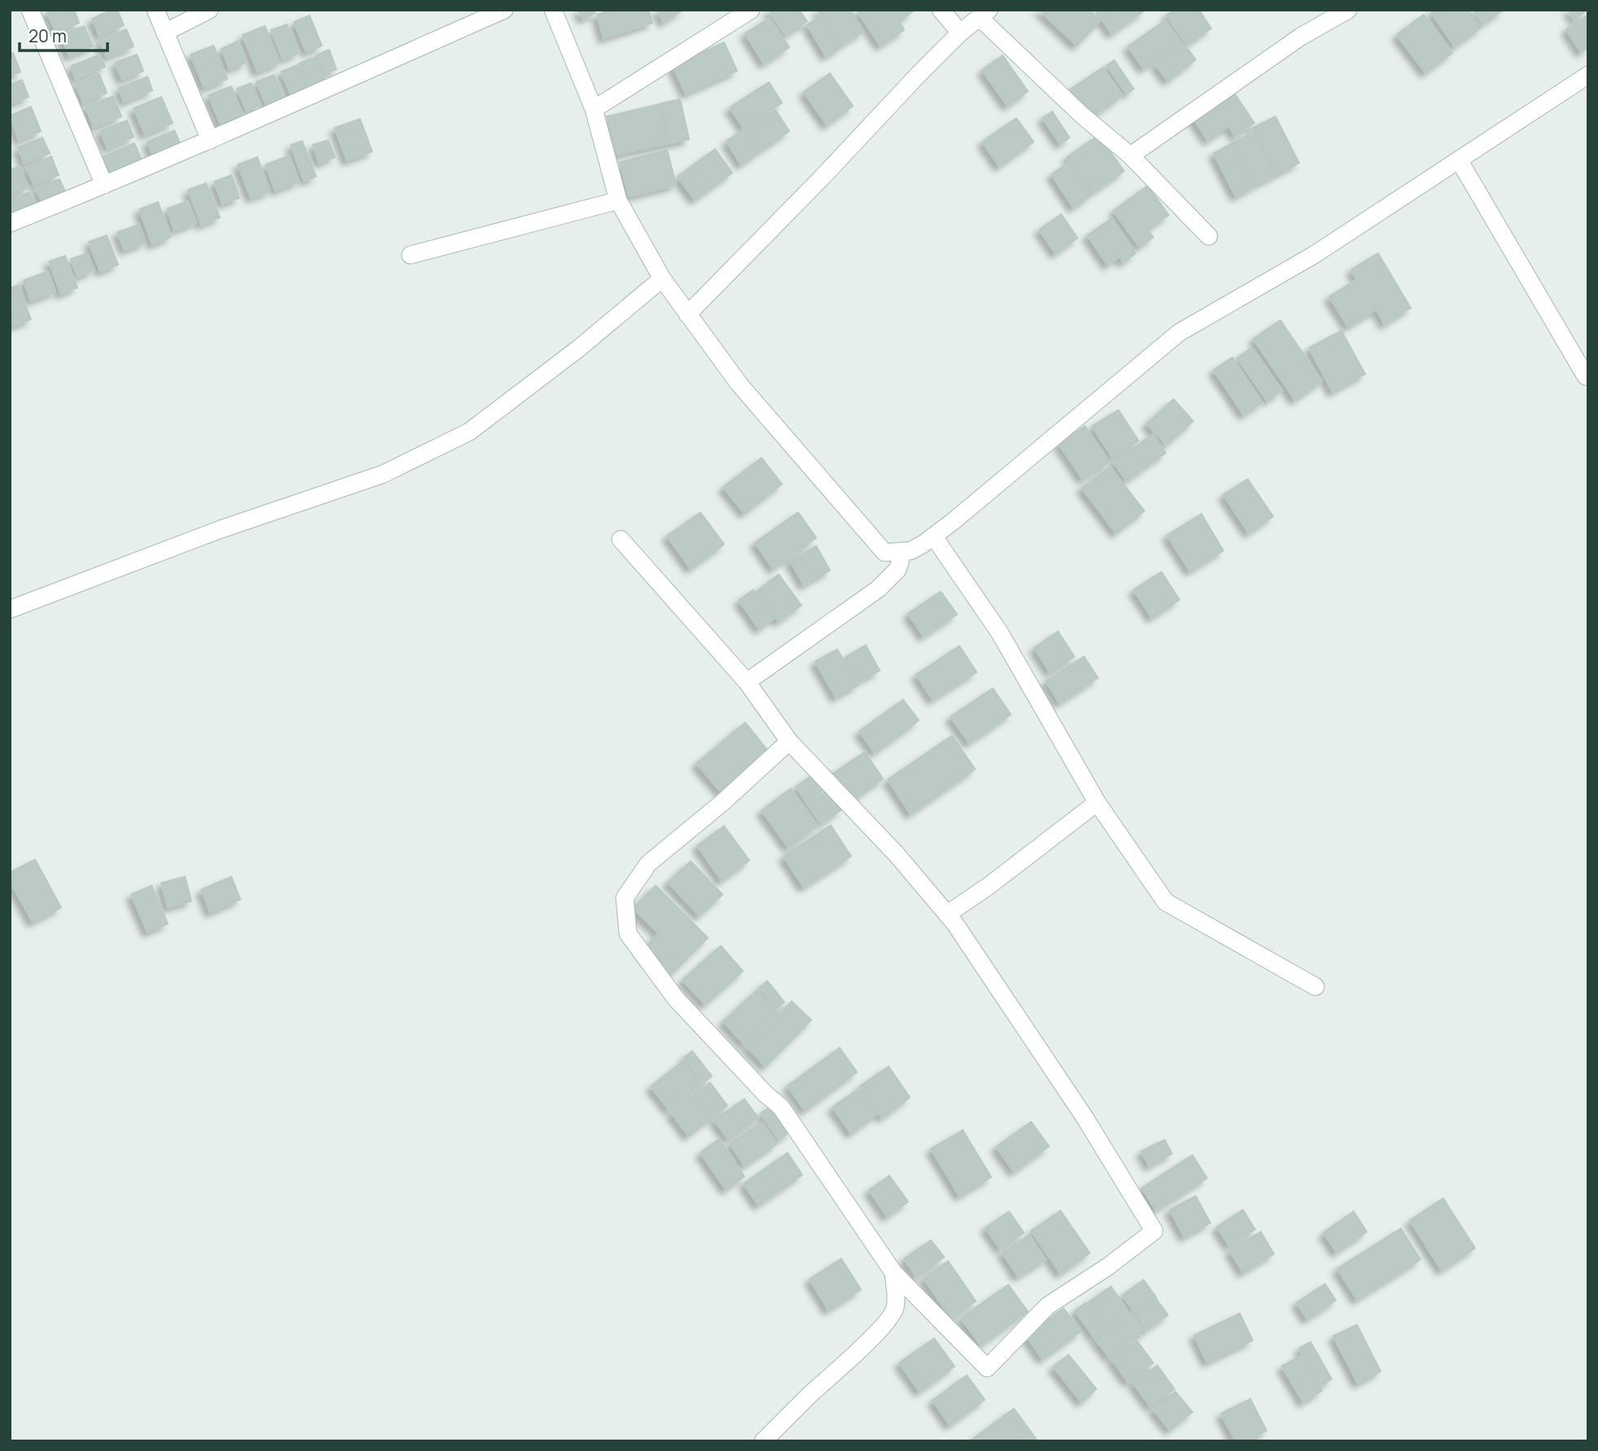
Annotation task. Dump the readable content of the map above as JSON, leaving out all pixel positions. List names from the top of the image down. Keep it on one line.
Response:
{"scale_bar":"20 m"}
